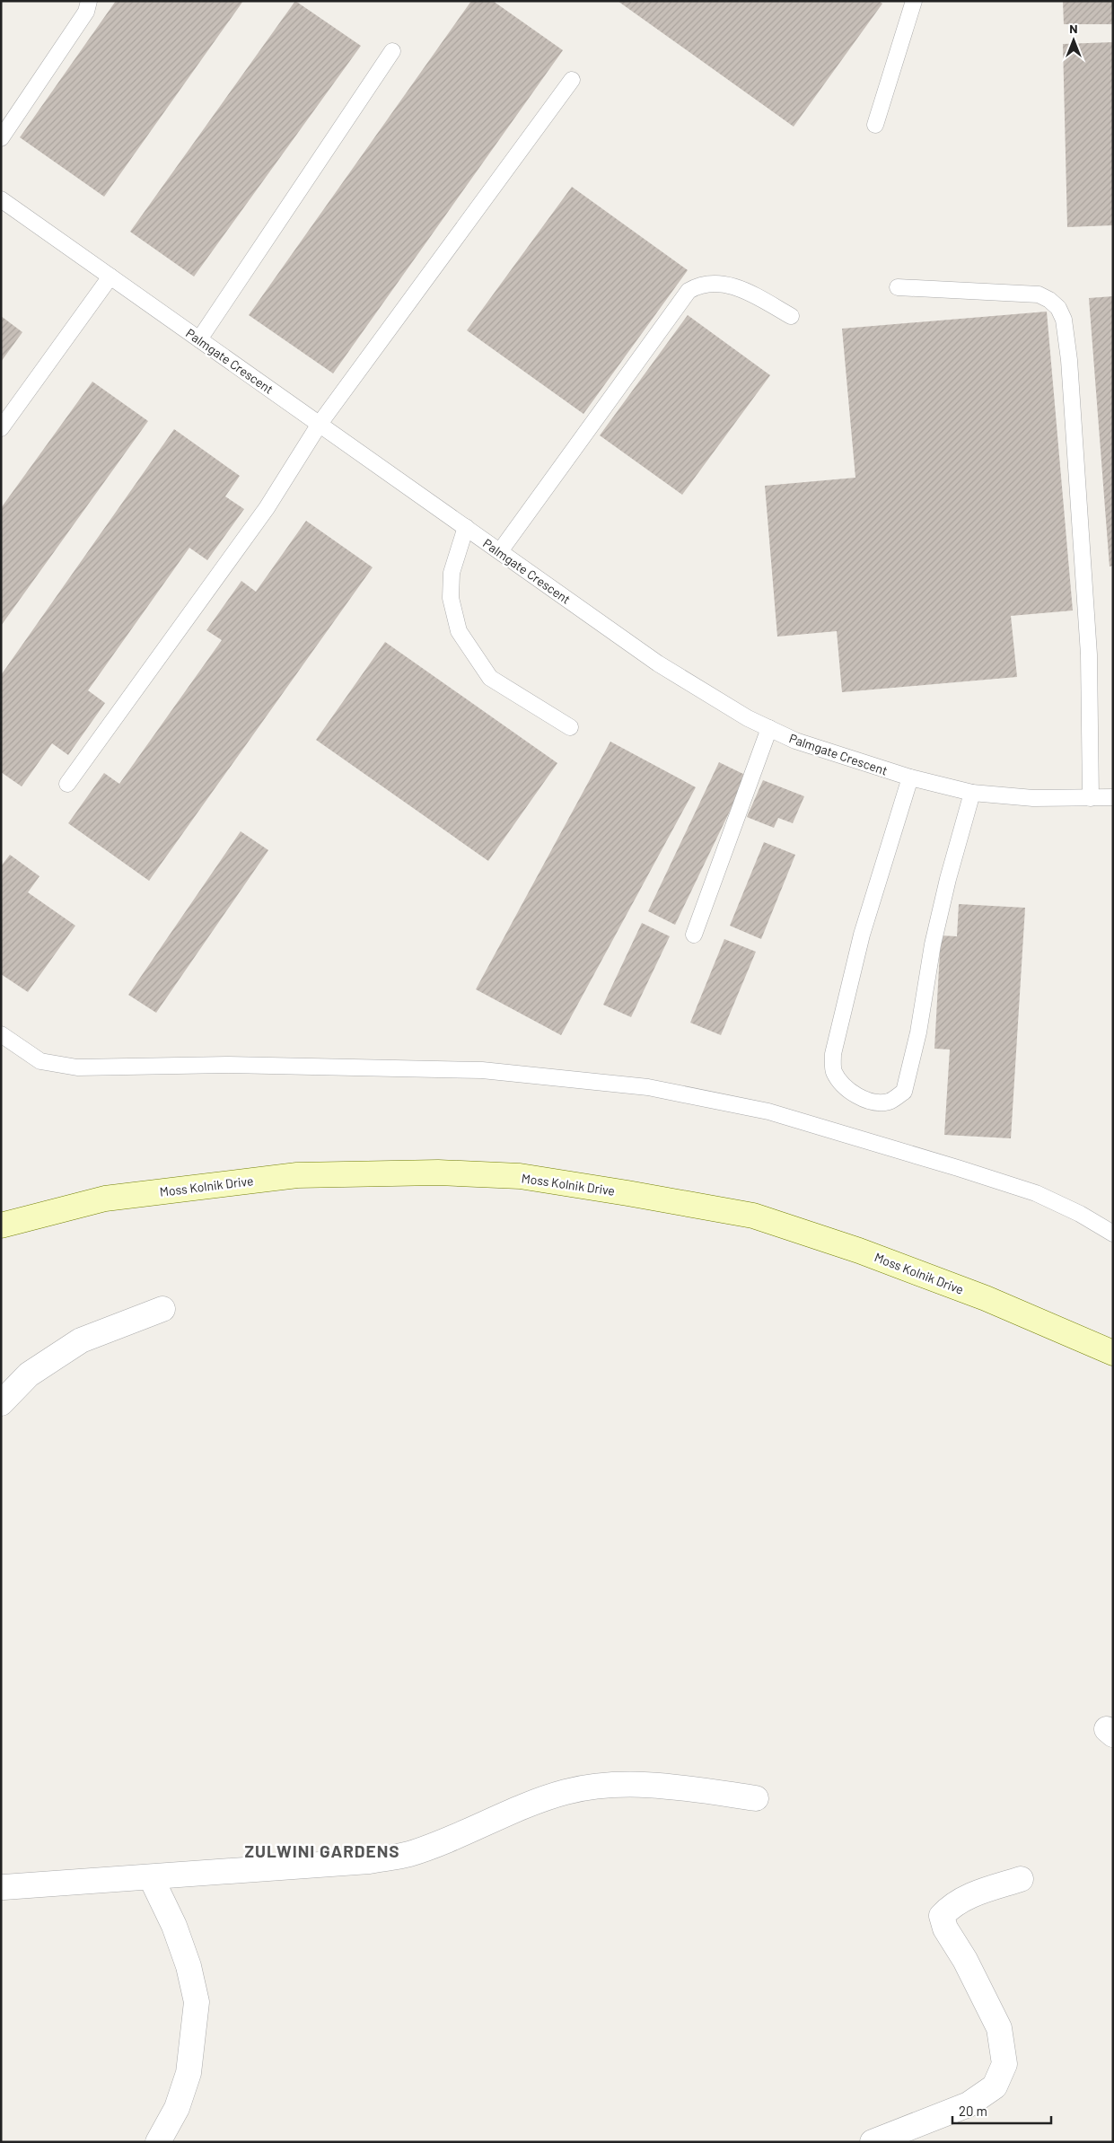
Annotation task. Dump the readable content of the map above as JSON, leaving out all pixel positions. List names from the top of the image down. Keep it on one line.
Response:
{"streets":{"main road":["Moss Kolnik Drive"],"lane":["Palmgate Crescent"]},"districts":["ZULWINI GARDENS"],"scale_bar":"20 m","north":"top"}
